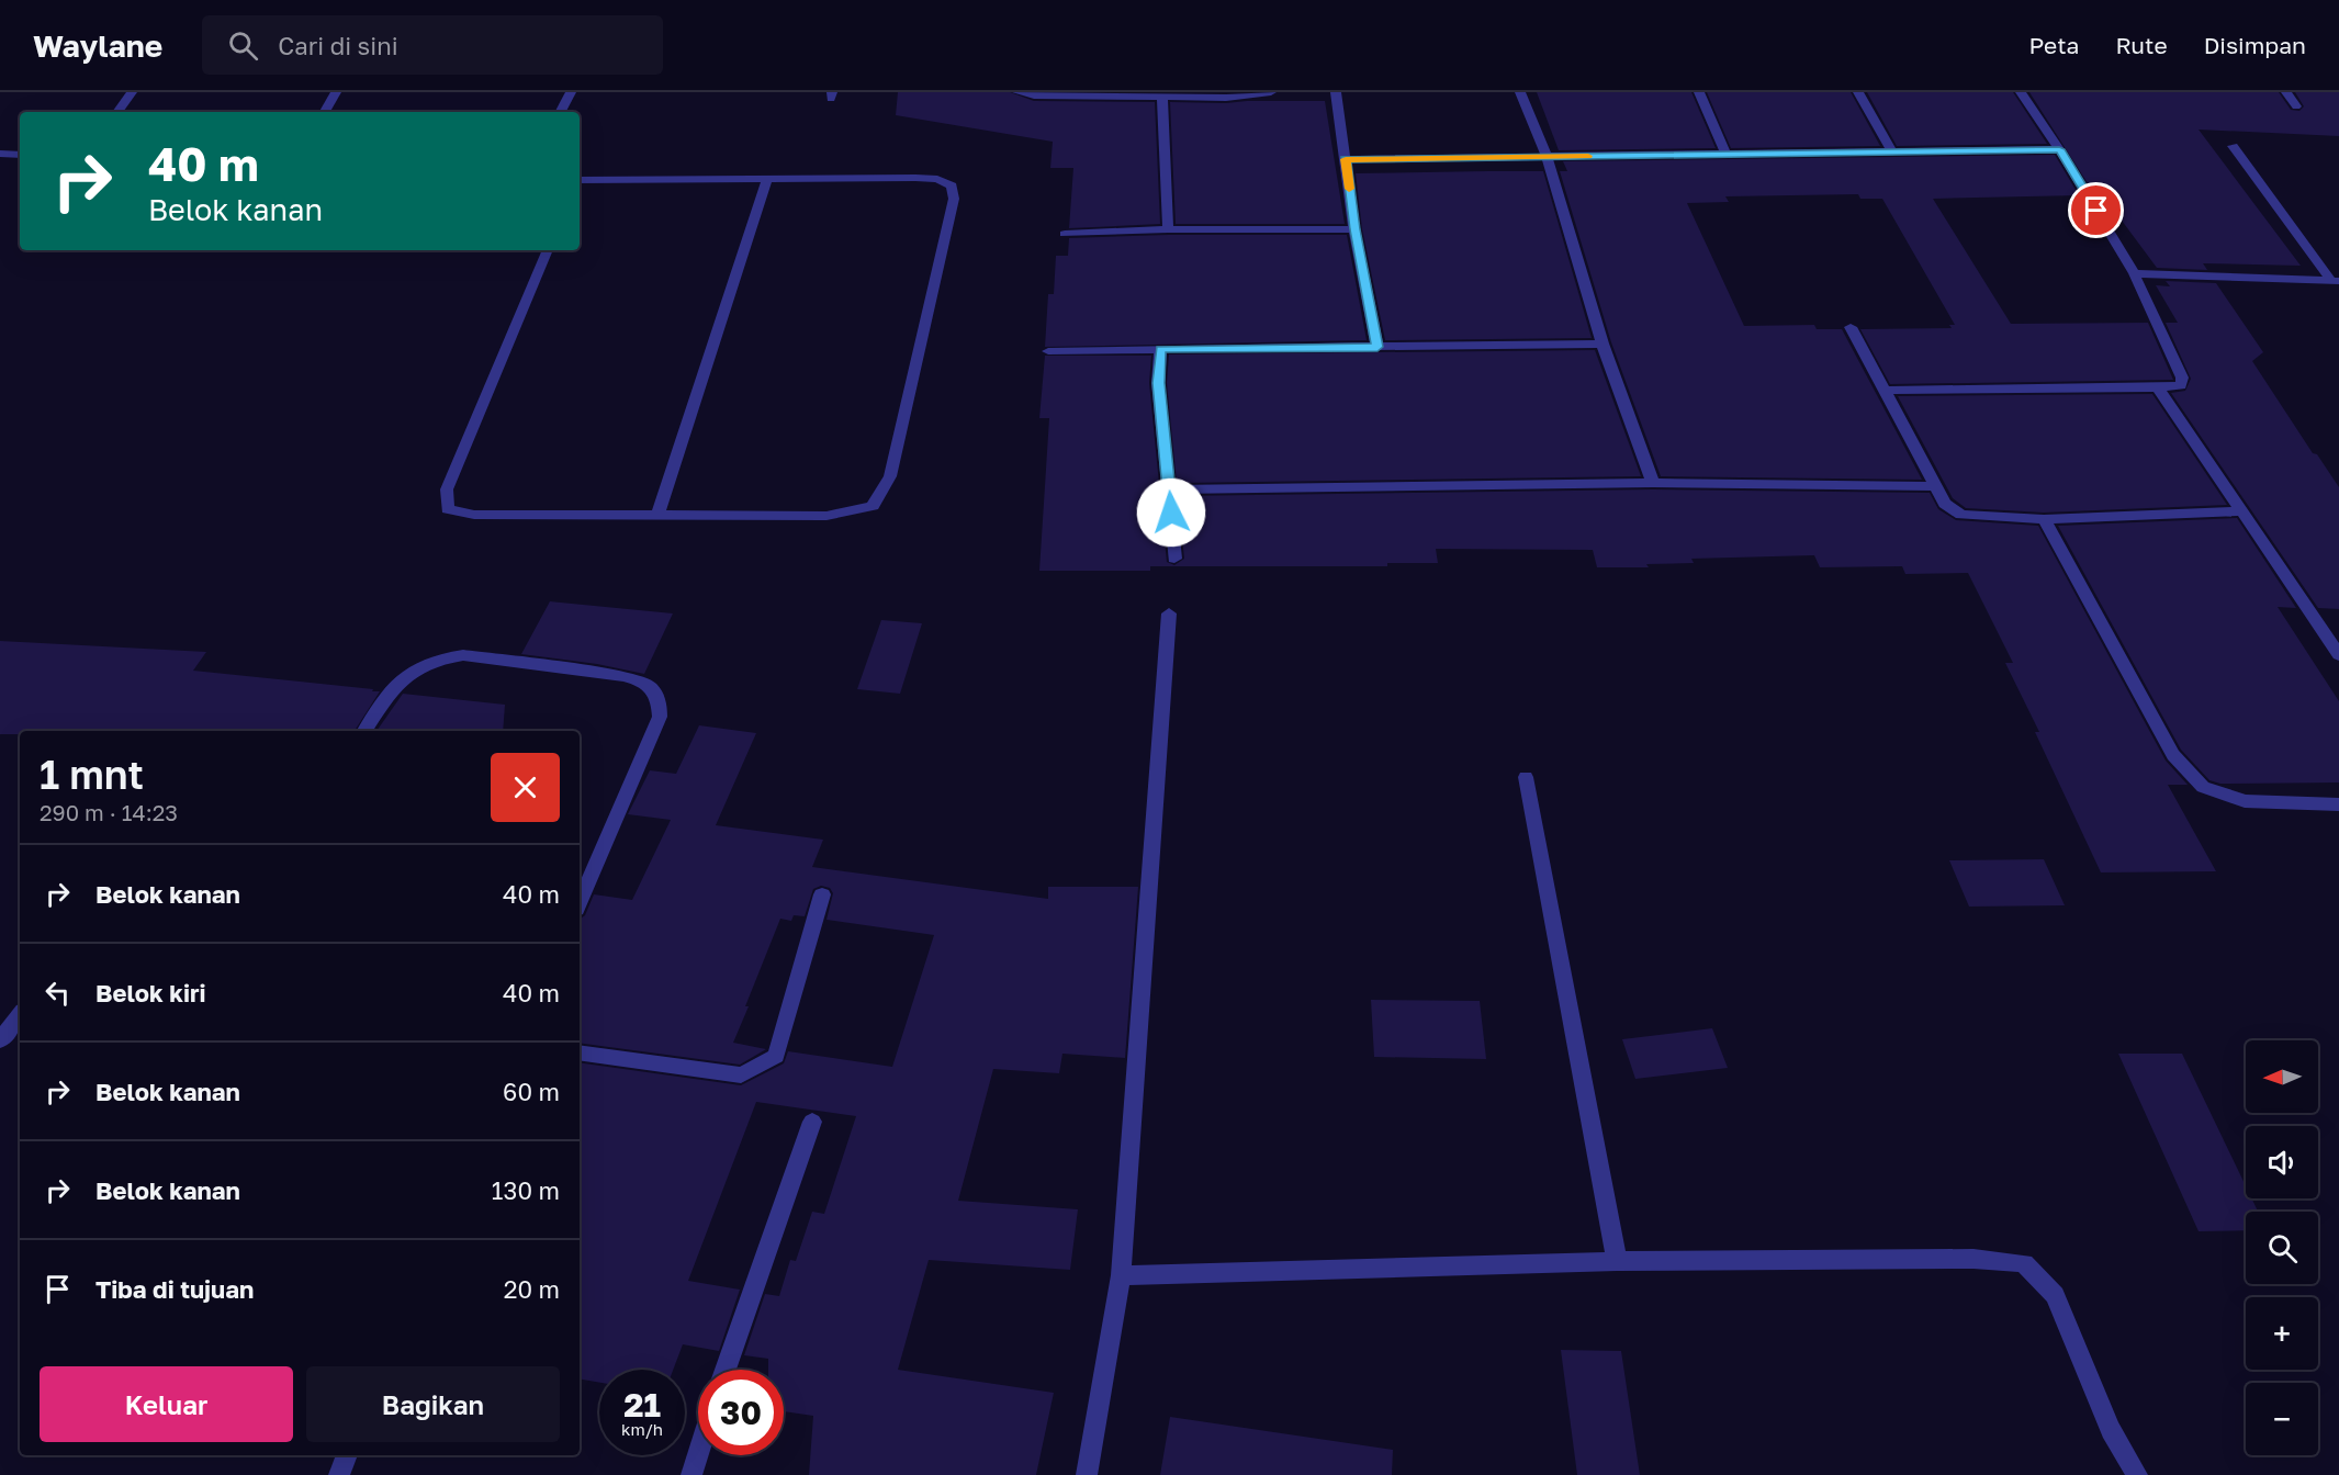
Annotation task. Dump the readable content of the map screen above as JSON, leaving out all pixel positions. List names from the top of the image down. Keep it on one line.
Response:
{"north":"left","page":{"header":"Waylane","search":"Cari di sini","nav":["Peta","Rute","Disimpan"],"turn":["40 m","Belok kanan"],"heading":["1 mnt","290 m · 14:23"],"list":[{"name":"Belok kanan","value":"40 m"},{"name":"Belok kiri","value":"40 m"},{"name":"Belok kanan","value":"60 m"},{"name":"Belok kanan","value":"130 m"},{"name":"Tiba di tujuan","value":"20 m"}],"map_buttons":["+","−"],"buttons":["Keluar","Bagikan"],"speed":"21 km/h","limit":"30"}}
